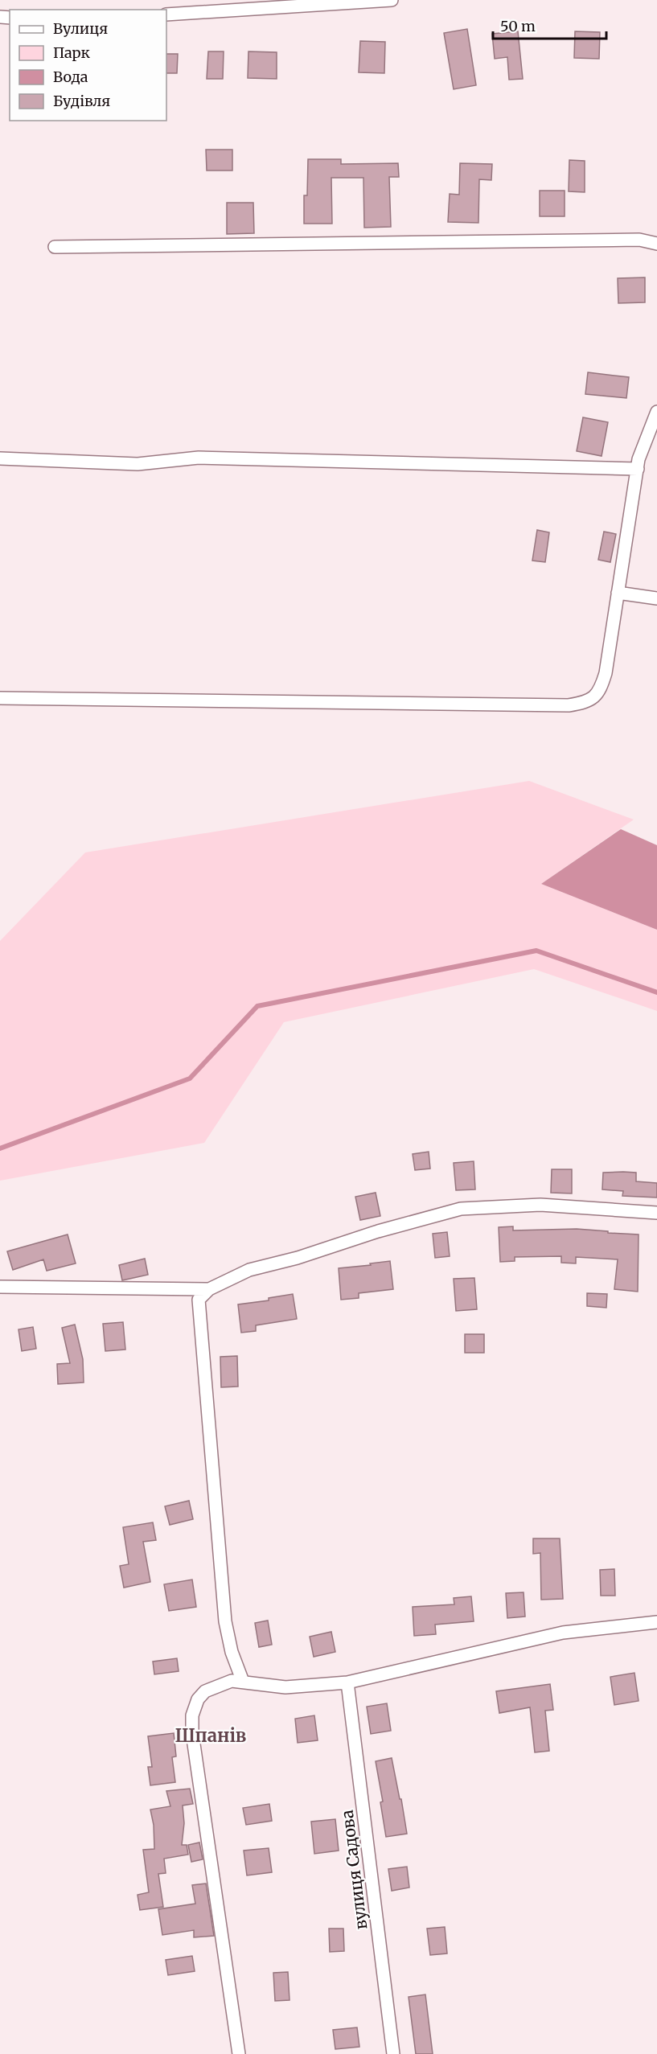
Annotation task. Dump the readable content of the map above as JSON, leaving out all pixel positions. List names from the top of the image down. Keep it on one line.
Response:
{"streets":{"street":["вулиця Садова"]},"districts":["Шпанів"],"legend":["Вулиця","Парк","Вода","Будівля"],"scale_bar":"50 m"}
